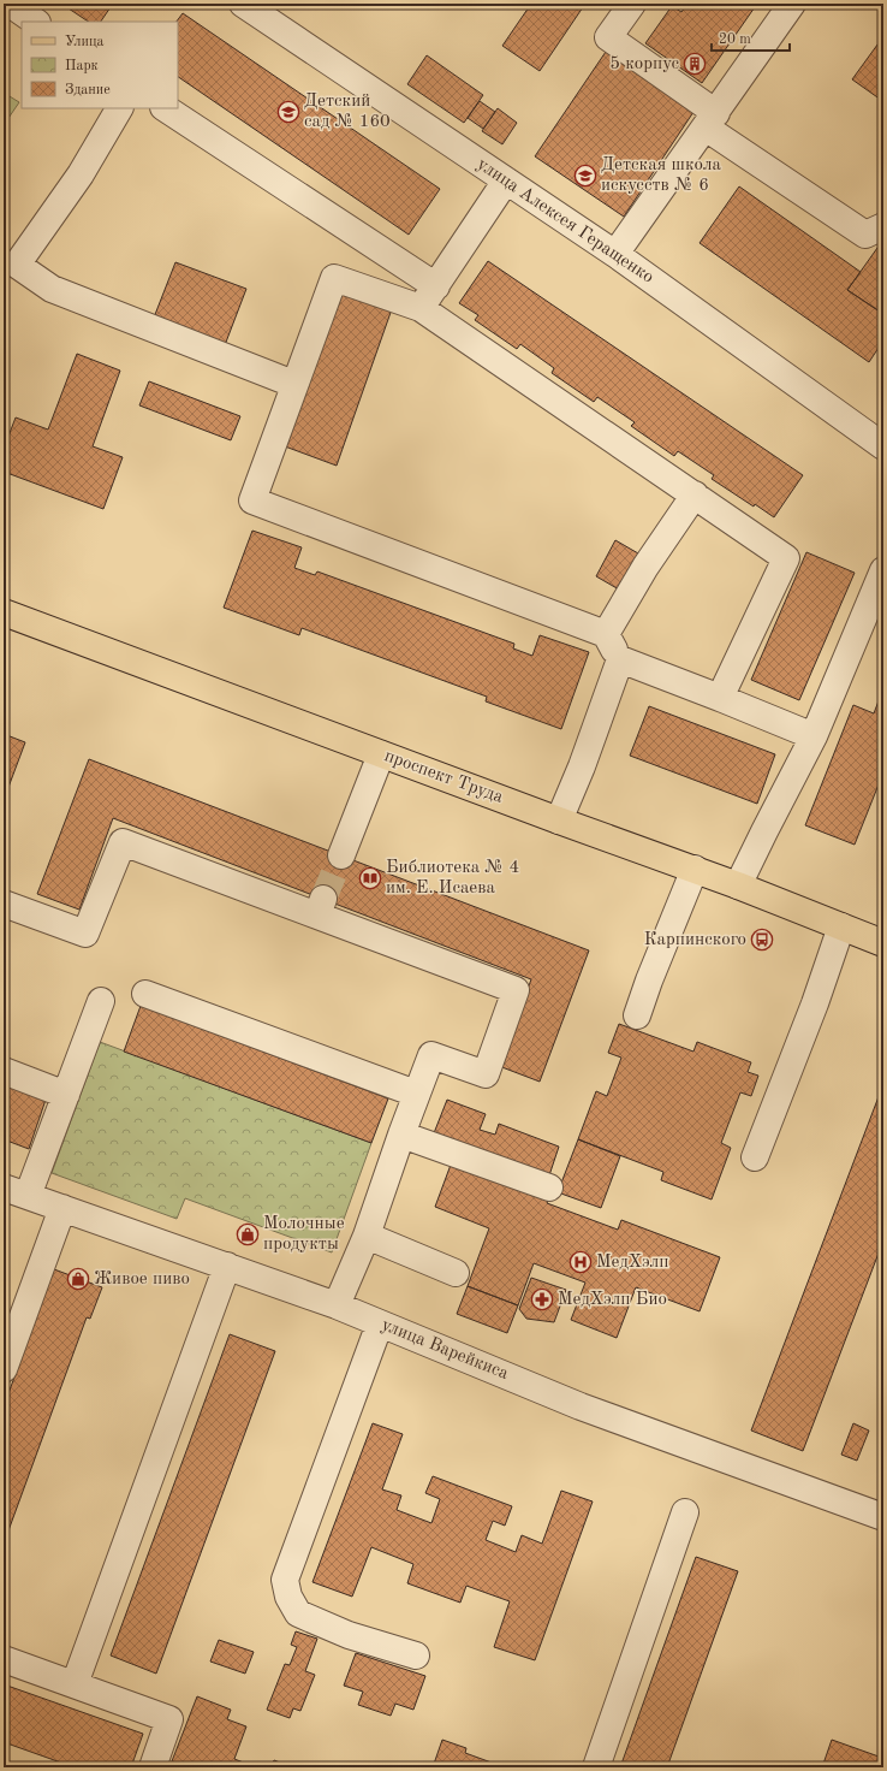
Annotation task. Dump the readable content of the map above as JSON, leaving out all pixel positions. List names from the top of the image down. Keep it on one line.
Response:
{"streets":{"main road":["проспект Труда"],"street":["улица Алексея Геращенко","улица Варейкиса"]},"places":{"building":["5 корпус"],"school or university":["Детский сад № 160","Детская школа искусств № 6"],"library":["Библиотека № 4 им. Е. Исаева"],"bus stop":["Карпинского"],"shop":["Молочные продукты","Живое пиво"],"hospital":["МедХэлп"],"pharmacy":["МедХэлп Био"]},"legend":["Улица","Парк","Здание"],"scale_bar":"20 m"}
